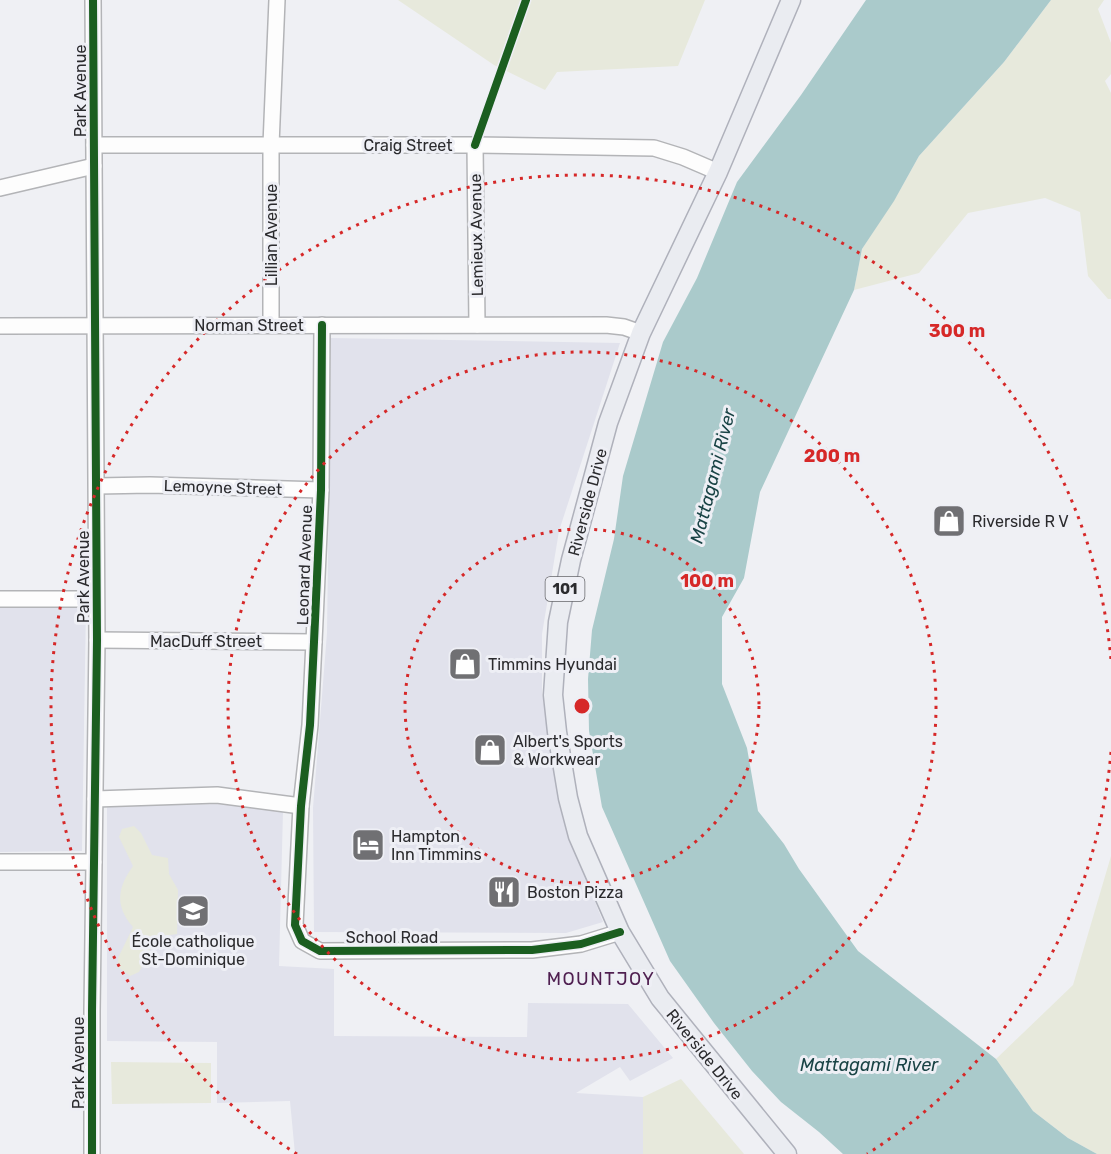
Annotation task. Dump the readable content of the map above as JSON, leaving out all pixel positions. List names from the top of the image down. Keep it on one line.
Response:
{"streets":{"main road":["Riverside Drive","101"],"street":["Park Avenue","Craig Street","Lillian Avenue","Lemieux Avenue","Norman Street","Lemoyne Street","Leonard Avenue","MacDuff Street","School Road"]},"crossings":[["Park Avenue","Craig Street"],["Park Avenue","Norman Street"],["Park Avenue","Lemoyne Street"],["Park Avenue","MacDuff Street"],["Craig Street","Lillian Avenue"],["Craig Street","Lemieux Avenue"],["Craig Street","Riverside Drive"],["Lillian Avenue","Norman Street"],["Lemieux Avenue","Norman Street"],["Norman Street","Riverside Drive"],["Norman Street","Leonard Avenue"],["Lemoyne Street","Leonard Avenue"],["Riverside Drive","School Road"],["Leonard Avenue","MacDuff Street"],["Leonard Avenue","School Road"]],"districts":["MOUNTJOY"],"water":["Mattagami River"],"places":{"shop":["Riverside R V","Timmins Hyundai","Albert's Sports & Workwear"],"hotel":["Hampton Inn Timmins"],"restaurant":["Boston Pizza"],"school or university":["École catholique St-Dominique"]},"rings":["300 m","200 m","100 m"]}
